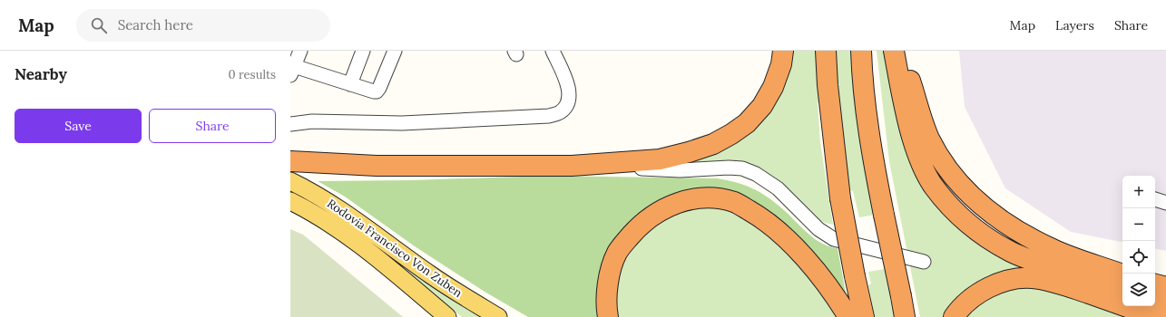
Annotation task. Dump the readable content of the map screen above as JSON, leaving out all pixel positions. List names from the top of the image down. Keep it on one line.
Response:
{"streets":{"main road":["Rodovia Francisco Von Zuben"]},"page":{"header":"Map","search":"Search here","nav":["Map","Layers","Share"],"heading":["Nearby","0 results"],"buttons":["Save","Share"],"map_buttons":["+","−"]}}
